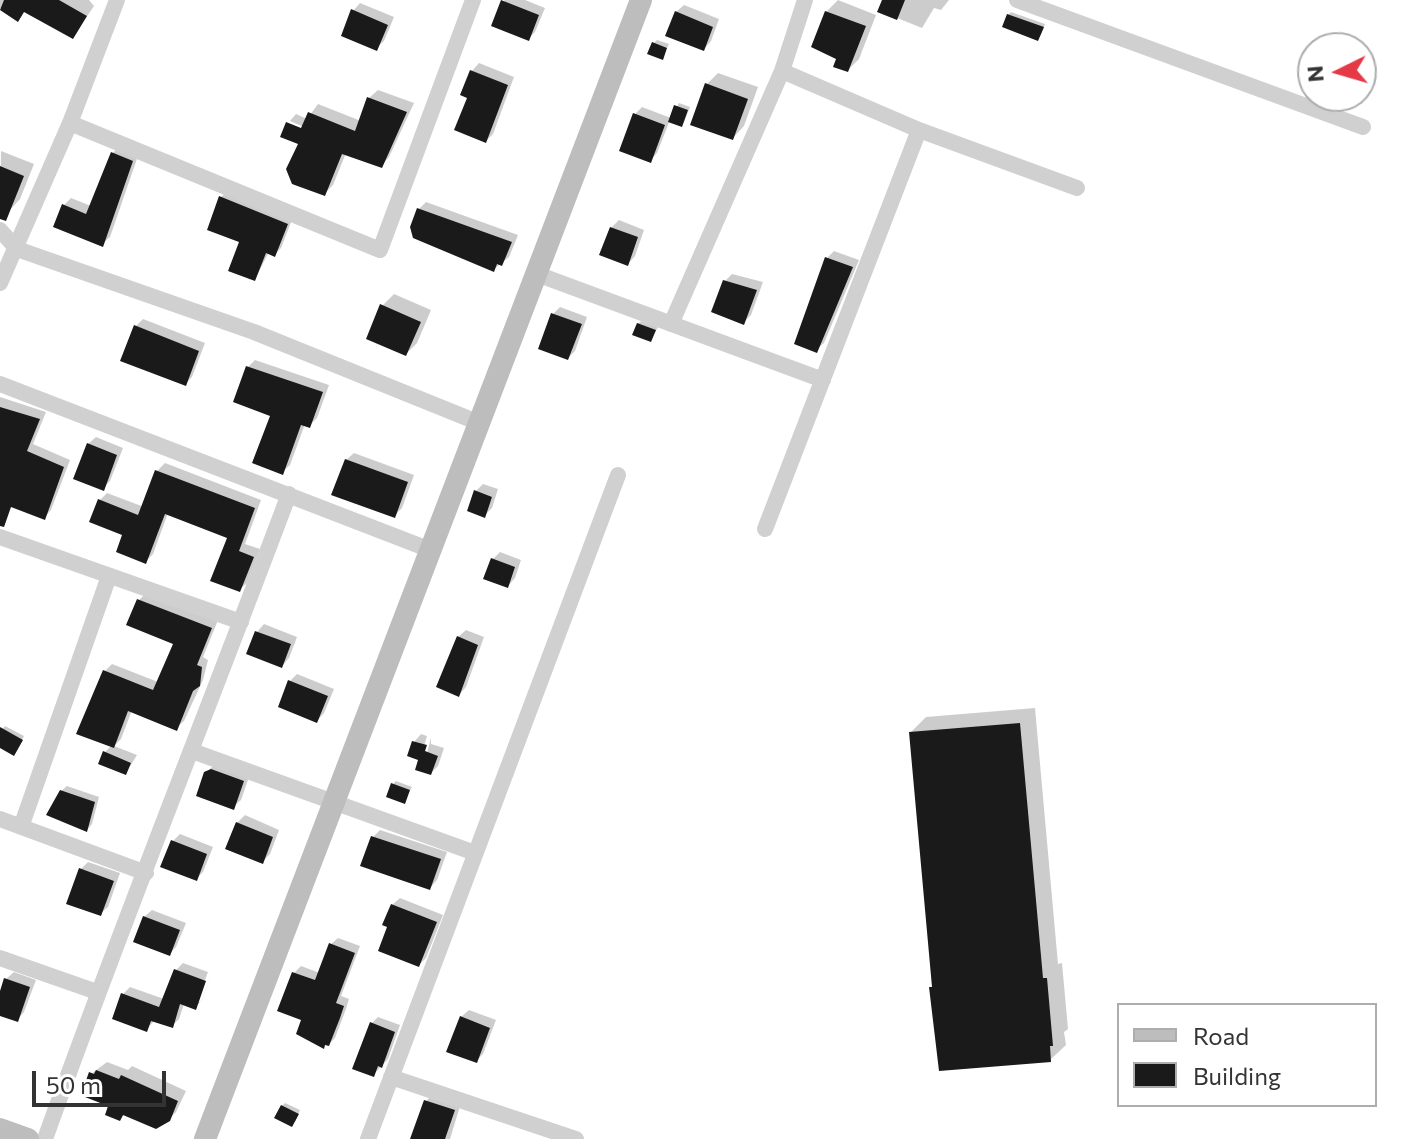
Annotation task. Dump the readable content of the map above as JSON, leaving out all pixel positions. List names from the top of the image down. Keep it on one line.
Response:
{"legend":["Road","Building"],"scale_bar":"50 m","north":"left"}
